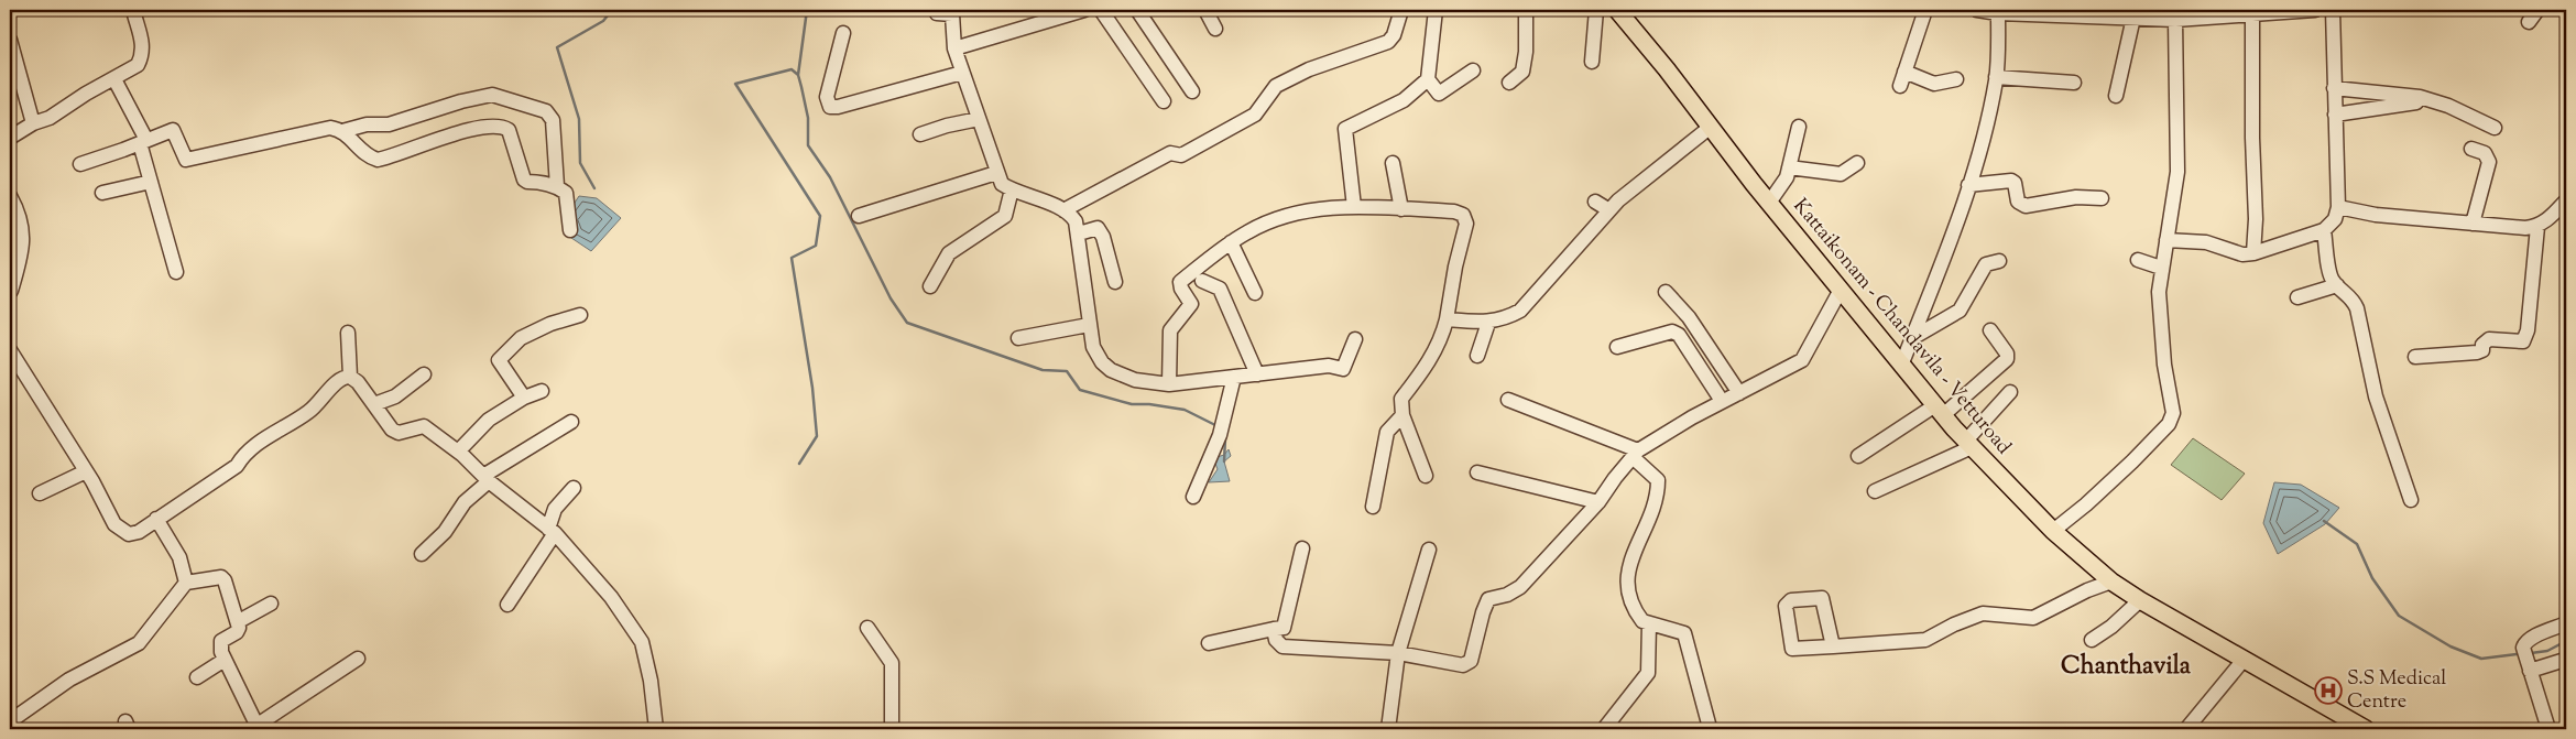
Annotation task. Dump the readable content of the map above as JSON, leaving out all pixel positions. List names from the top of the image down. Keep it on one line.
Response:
{"streets":{"main road":["Kattaikonam - Chandavila - Vetturoad"]},"districts":["Chanthavila"],"places":{"hospital":["S.S Medical Centre"]}}
